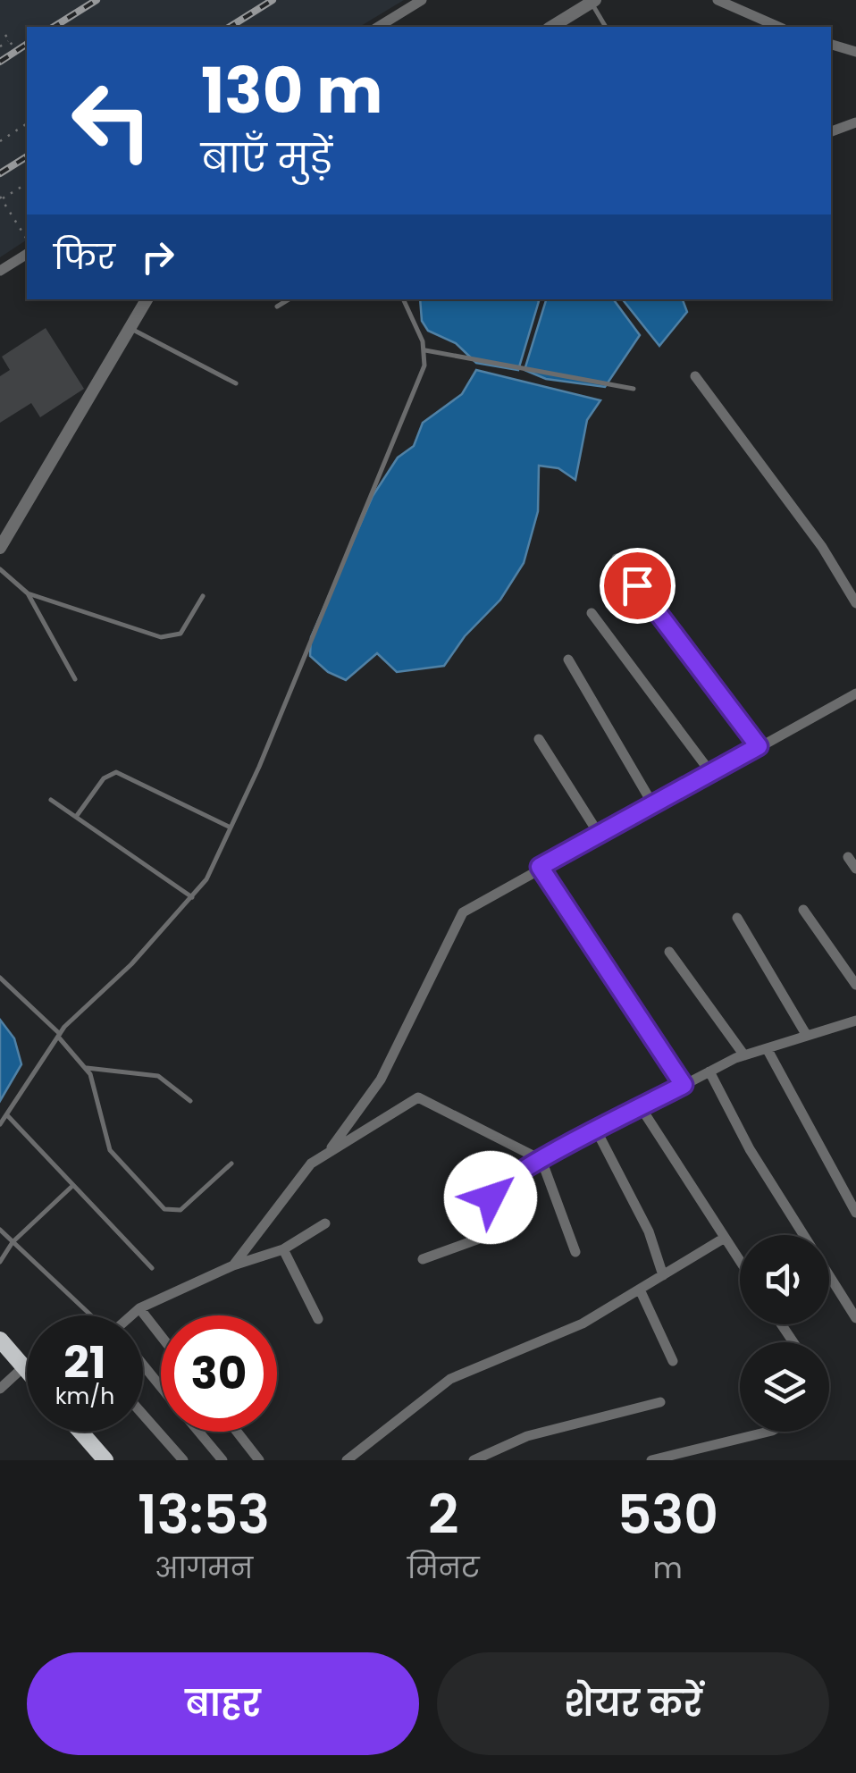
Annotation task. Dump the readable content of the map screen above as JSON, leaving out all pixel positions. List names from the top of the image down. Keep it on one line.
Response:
{"page":{"turn":["130 m","बाएँ मुड़ें"],"then":"फिर","speed":"21 km/h","limit":"30","eta":["13:53","आगमन","2","मिनट","530","m"],"buttons":["बाहर","शेयर करें"]}}
